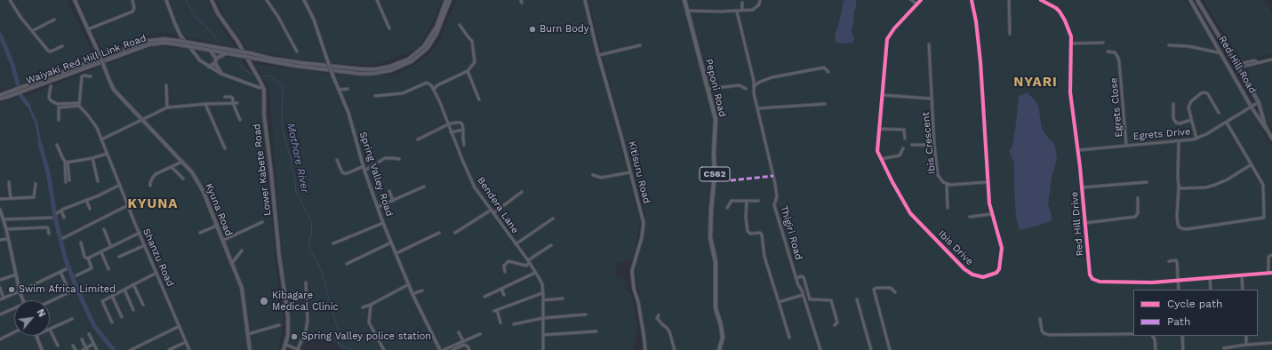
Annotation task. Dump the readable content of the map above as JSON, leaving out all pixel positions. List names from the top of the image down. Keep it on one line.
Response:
{"streets":{"main road":["Waiyaki Red Hill Link Road","Red Hill Road","Peponi Road","Lower Kabete Road","C562","Kyuna Road"],"street":["Egrets Close","Egrets Drive","Ibis Crescent","Kitisuru Road","Spring Valley Road","Bendera Lane","Red Hill Drive","Thigiri Road","Ibis Drive","Shanzu Road"]},"crossings":[["Red Hill Road","Egrets Drive"],["Egrets Close","Egrets Drive"],["Egrets Drive","Red Hill Drive"],["Ibis Crescent","Ibis Drive"]],"districts":["NYARI","KYUNA"],"water":["Mathare River"],"places":["Burn Body","Swim Africa Limited","Kibagare Medical Clinic","Spring Valley police station"],"legend":["Cycle path","Path"],"north":"top right"}
